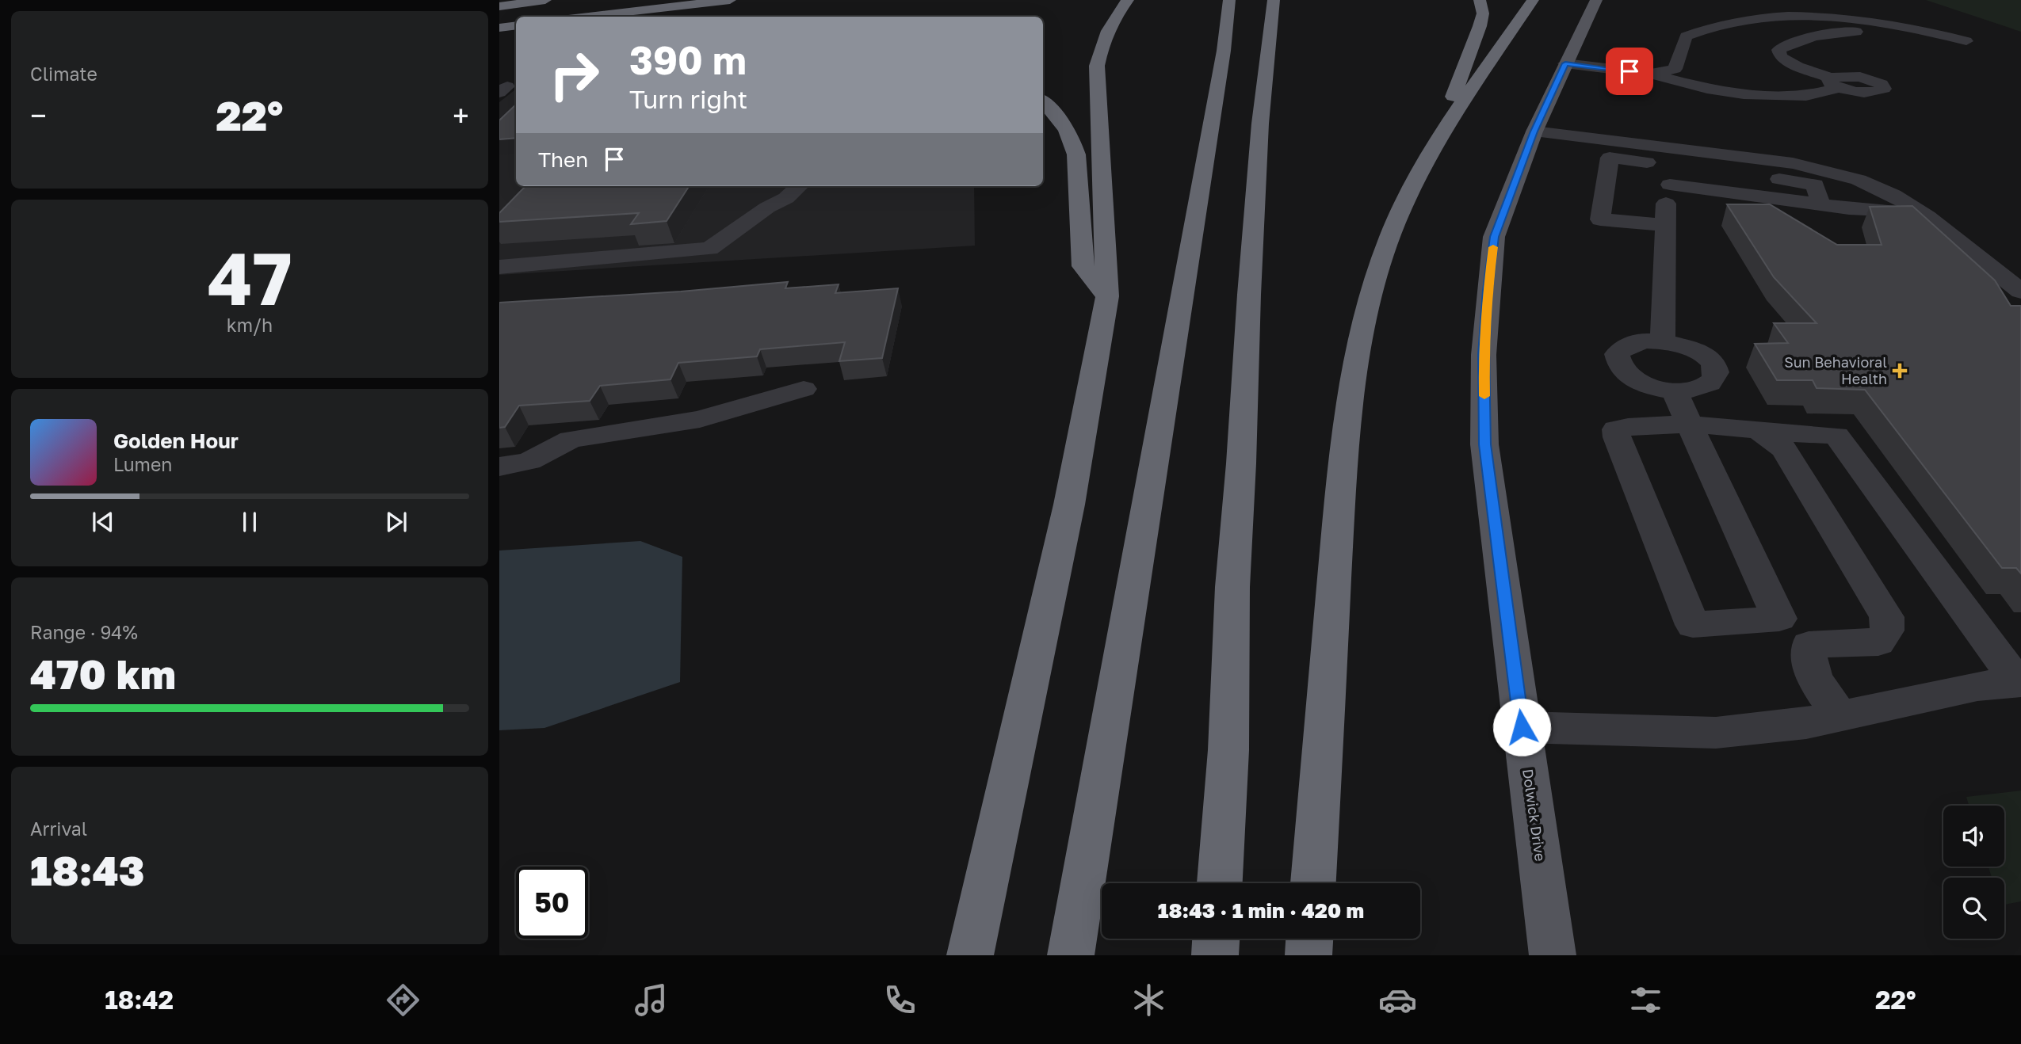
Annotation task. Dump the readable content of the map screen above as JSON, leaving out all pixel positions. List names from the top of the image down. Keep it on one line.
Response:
{"streets":{"main road":["Dolwick Drive"]},"places":{"health":["Sun Behavioral Health"]},"page":{"tile":["Climate",["47","km/h"],["Range · 94%","470 km"],["Arrival","18:43"]],"turn":["390 m","Turn right"],"heat":["−","22°","+"],"then":"Then","song":["Golden Hour","Lumen"],"limit":"50","trip":"18:43 · 1 min · 420 m","tabs":["18:42","22°"]}}
